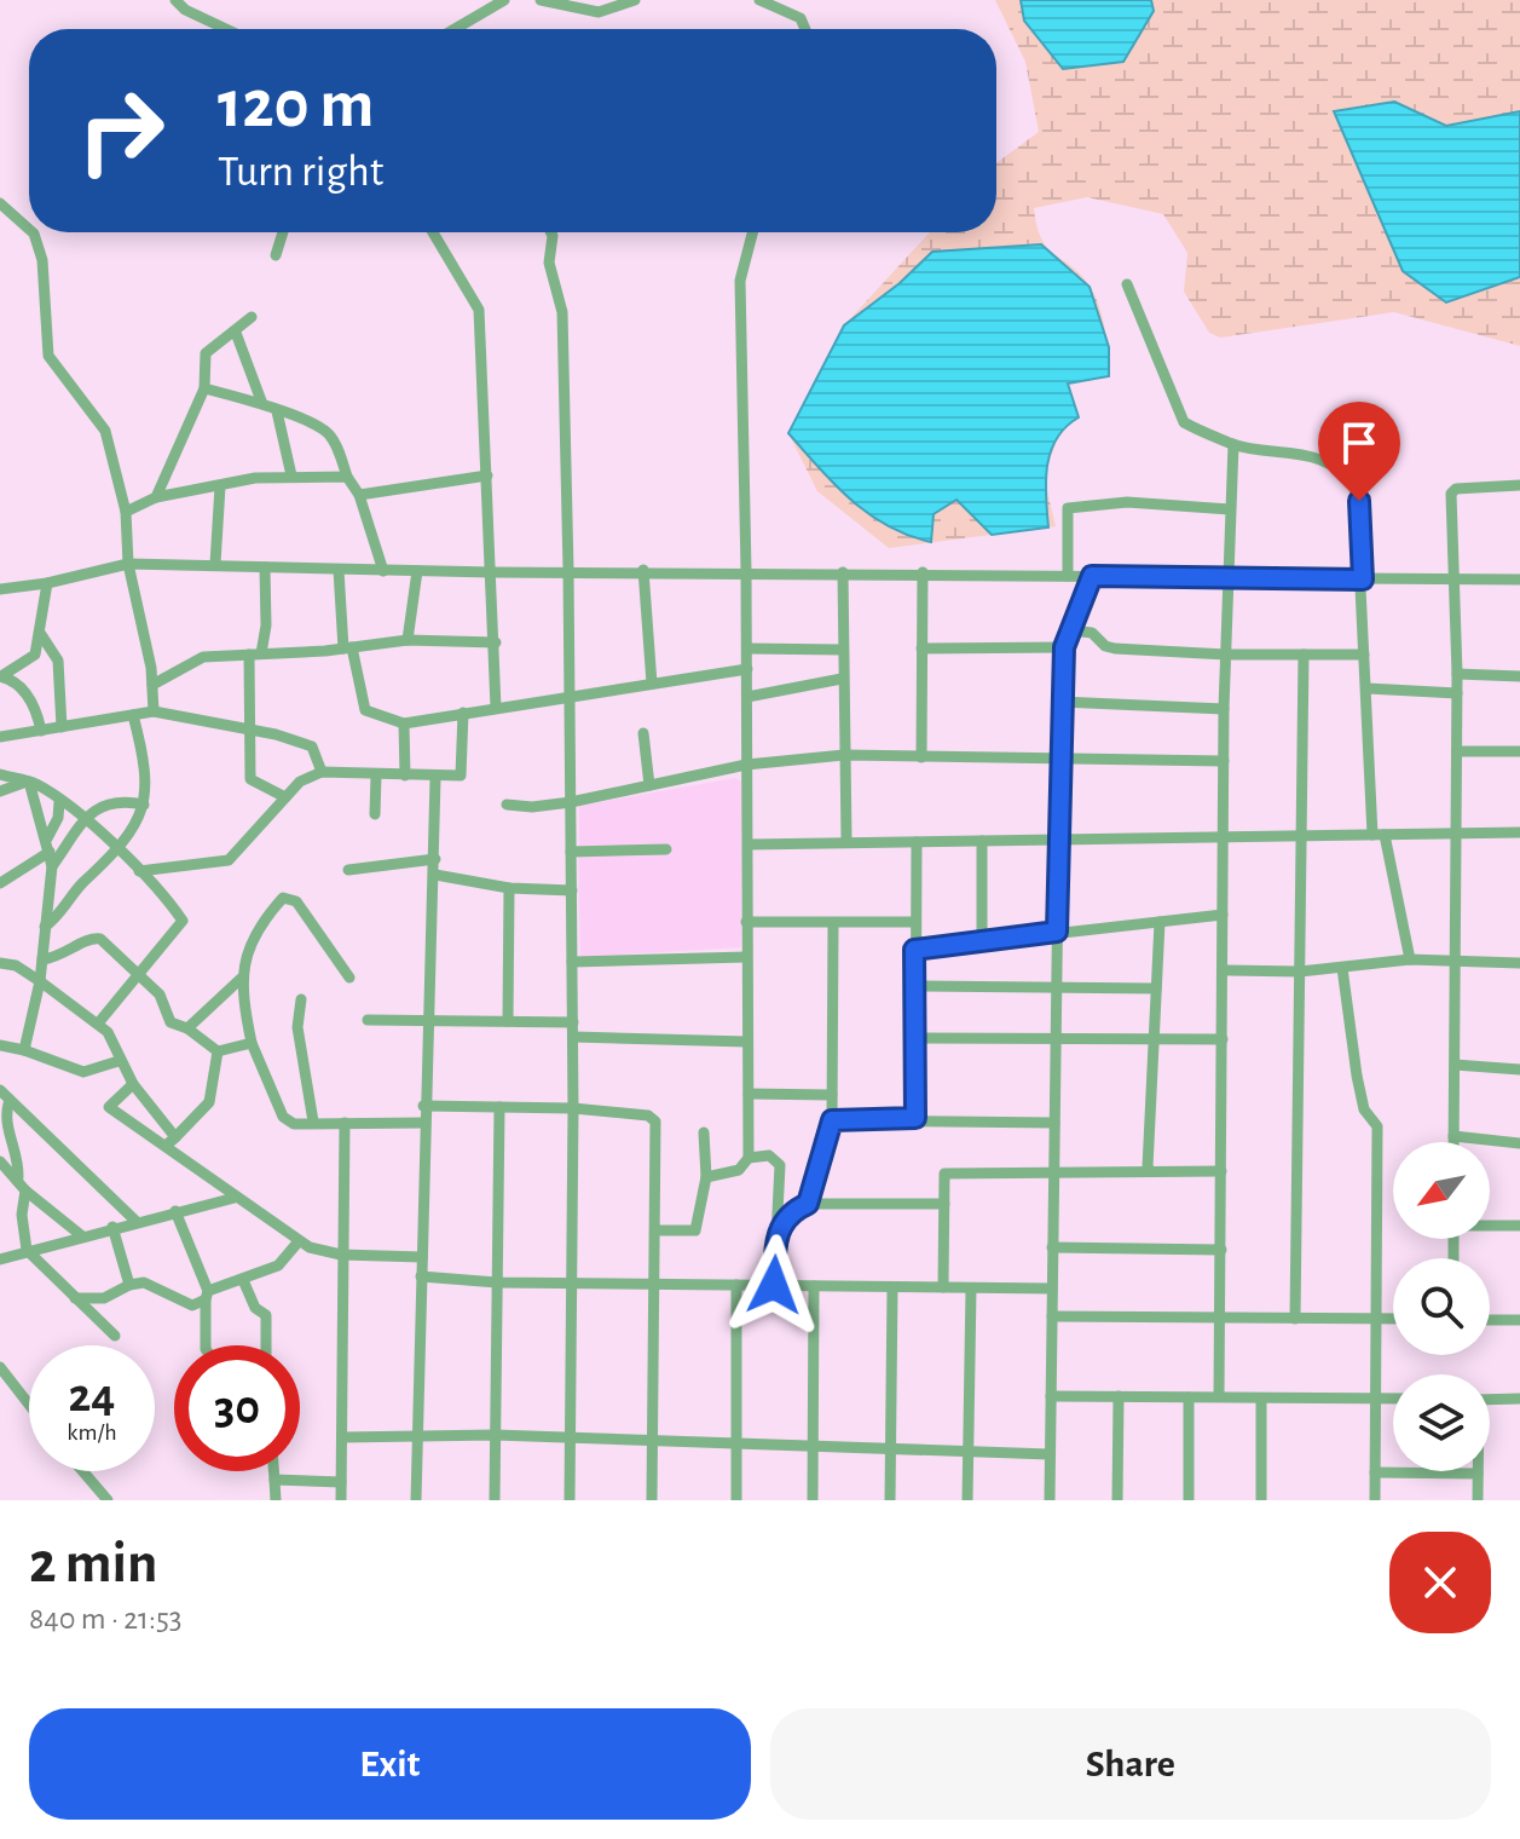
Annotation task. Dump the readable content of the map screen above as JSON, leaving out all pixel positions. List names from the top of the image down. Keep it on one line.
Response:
{"north":"bottom left","page":{"turn":["120 m","Turn right"],"speed":"24 km/h","limit":"30","heading":["2 min","840 m · 21:53"],"buttons":["Exit","Share"]}}
